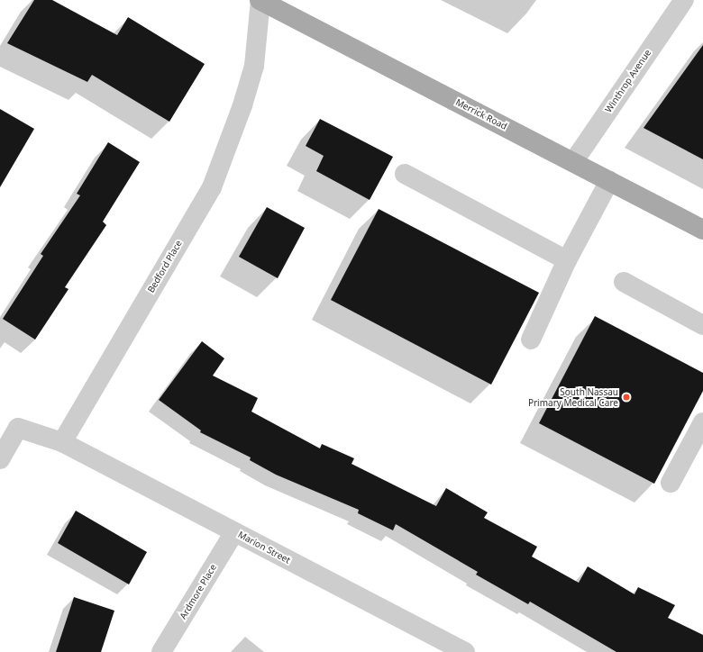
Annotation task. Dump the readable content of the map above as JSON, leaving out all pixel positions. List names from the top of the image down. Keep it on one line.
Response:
{"streets":{"main road":["Merrick Road"],"street":["Winthrop Avenue","Bedford Place","Marion Street","Ardmore Place"]},"crossings":[["Winthrop Avenue","Merrick Road"],["Merrick Road","Bedford Place"],["Bedford Place","Marion Street"],["Marion Street","Ardmore Place"]],"places":["South Nassau Primary Medical Care"]}
